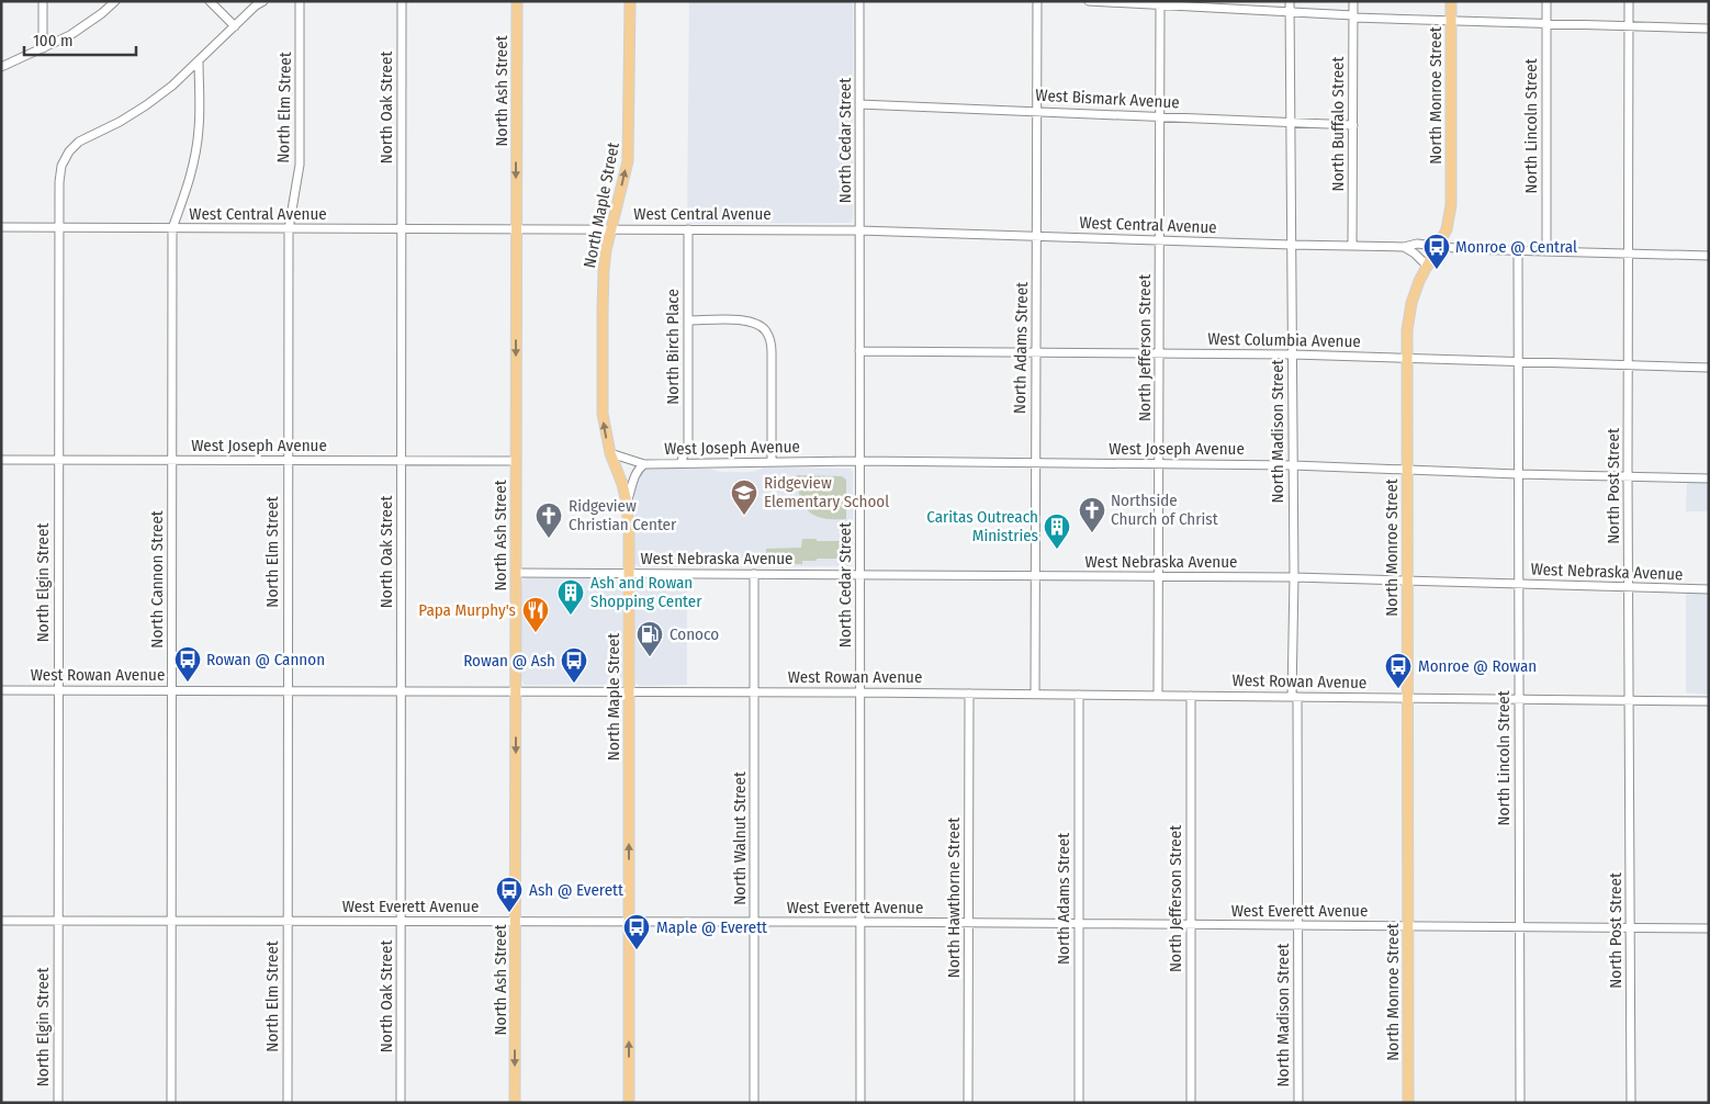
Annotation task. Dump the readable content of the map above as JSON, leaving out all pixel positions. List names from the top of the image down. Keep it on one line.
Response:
{"streets":{"main road":["North Ash Street","North Monroe Street","North Maple Street"],"street":["West Bismark Avenue","North Elm Street","North Oak Street","North Buffalo Street","North Lincoln Street","North Cedar Street","West Central Avenue","West Columbia Avenue","North Birch Place","North Adams Street","North Jefferson Street","North Madison Street","West Joseph Avenue","North Post Street","West Nebraska Avenue","North Cannon Street","North Elgin Street","West Rowan Avenue","North Walnut Street","North Hawthorne Street","West Everett Avenue"]},"crossings":[["North Ash Street","West Central Avenue"],["North Ash Street","West Joseph Avenue"],["North Ash Street","West Nebraska Avenue"],["North Ash Street","West Rowan Avenue"],["North Ash Street","West Everett Avenue"],["North Monroe Street","West Central Avenue"],["North Monroe Street","West Columbia Avenue"],["North Monroe Street","West Joseph Avenue"],["North Monroe Street","West Nebraska Avenue"],["North Monroe Street","West Rowan Avenue"],["North Monroe Street","West Everett Avenue"],["West Bismark Avenue","North Buffalo Street"],["West Bismark Avenue","North Cedar Street"],["West Bismark Avenue","North Adams Street"],["West Bismark Avenue","North Jefferson Street"],["West Bismark Avenue","North Madison Street"],["North Elm Street","West Central Avenue"],["North Elm Street","West Joseph Avenue"],["North Elm Street","West Rowan Avenue"],["North Elm Street","West Everett Avenue"],["North Oak Street","West Central Avenue"],["North Oak Street","West Joseph Avenue"],["North Oak Street","West Rowan Avenue"],["North Oak Street","West Everett Avenue"],["North Buffalo Street","West Central Avenue"],["North Lincoln Street","West Central Avenue"],["North Lincoln Street","West Columbia Avenue"],["North Lincoln Street","West Joseph Avenue"],["North Lincoln Street","West Nebraska Avenue"],["North Lincoln Street","West Rowan Avenue"],["North Lincoln Street","West Everett Avenue"],["North Cedar Street","West Central Avenue"],["North Cedar Street","West Columbia Avenue"],["North Cedar Street","West Joseph Avenue"],["North Cedar Street","West Nebraska Avenue"],["North Cedar Street","West Rowan Avenue"],["North Cedar Street","West Everett Avenue"],["North Maple Street","West Central Avenue"],["North Maple Street","West Nebraska Avenue"],["North Maple Street","West Rowan Avenue"],["North Maple Street","West Everett Avenue"],["West Central Avenue","North Birch Place"],["West Central Avenue","North Adams Street"],["West Central Avenue","North Jefferson Street"],["West Central Avenue","North Madison Street"],["West Central Avenue","North Post Street"],["West Central Avenue","North Cannon Street"],["West Central Avenue","North Elgin Street"],["West Columbia Avenue","North Adams Street"],["West Columbia Avenue","North Jefferson Street"],["West Columbia Avenue","North Madison Street"],["West Columbia Avenue","North Post Street"],["North Birch Place","West Joseph Avenue"],["North Adams Street","West Joseph Avenue"],["North Adams Street","West Nebraska Avenue"],["North Adams Street","West Rowan Avenue"],["North Adams Street","West Everett Avenue"],["North Jefferson Street","West Joseph Avenue"],["North Jefferson Street","West Nebraska Avenue"],["North Jefferson Street","West Rowan Avenue"],["North Jefferson Street","West Everett Avenue"],["North Madison Street","West Joseph Avenue"],["North Madison Street","West Nebraska Avenue"],["North Madison Street","West Rowan Avenue"],["North Madison Street","West Everett Avenue"],["West Joseph Avenue","North Post Street"],["West Joseph Avenue","North Cannon Street"],["West Joseph Avenue","North Elgin Street"],["North Post Street","West Nebraska Avenue"],["North Post Street","West Rowan Avenue"],["North Post Street","West Everett Avenue"],["West Nebraska Avenue","North Walnut Street"],["North Cannon Street","North Elgin Street"],["North Cannon Street","West Rowan Avenue"],["North Cannon Street","West Everett Avenue"],["North Elgin Street","West Rowan Avenue"],["North Elgin Street","West Everett Avenue"],["West Rowan Avenue","North Walnut Street"],["West Rowan Avenue","North Hawthorne Street"],["North Walnut Street","West Everett Avenue"],["North Hawthorne Street","West Everett Avenue"]],"one_way":["North Ash Street","North Maple Street"],"places":{"bus stop":["Monroe @ Central","Rowan @ Cannon","Rowan @ Ash","Monroe @ Rowan","Ash @ Everett","Maple @ Everett"],"school or university":["Ridgeview Elementary School"],"church":["Northside Church of Christ","Ridgeview Christian Center"],"building":["Caritas Outreach Ministries","Ash and Rowan Shopping Center"],"restaurant":["Papa Murphy's"],"fuel station":["Conoco"]},"scale_bar":"100 m"}
